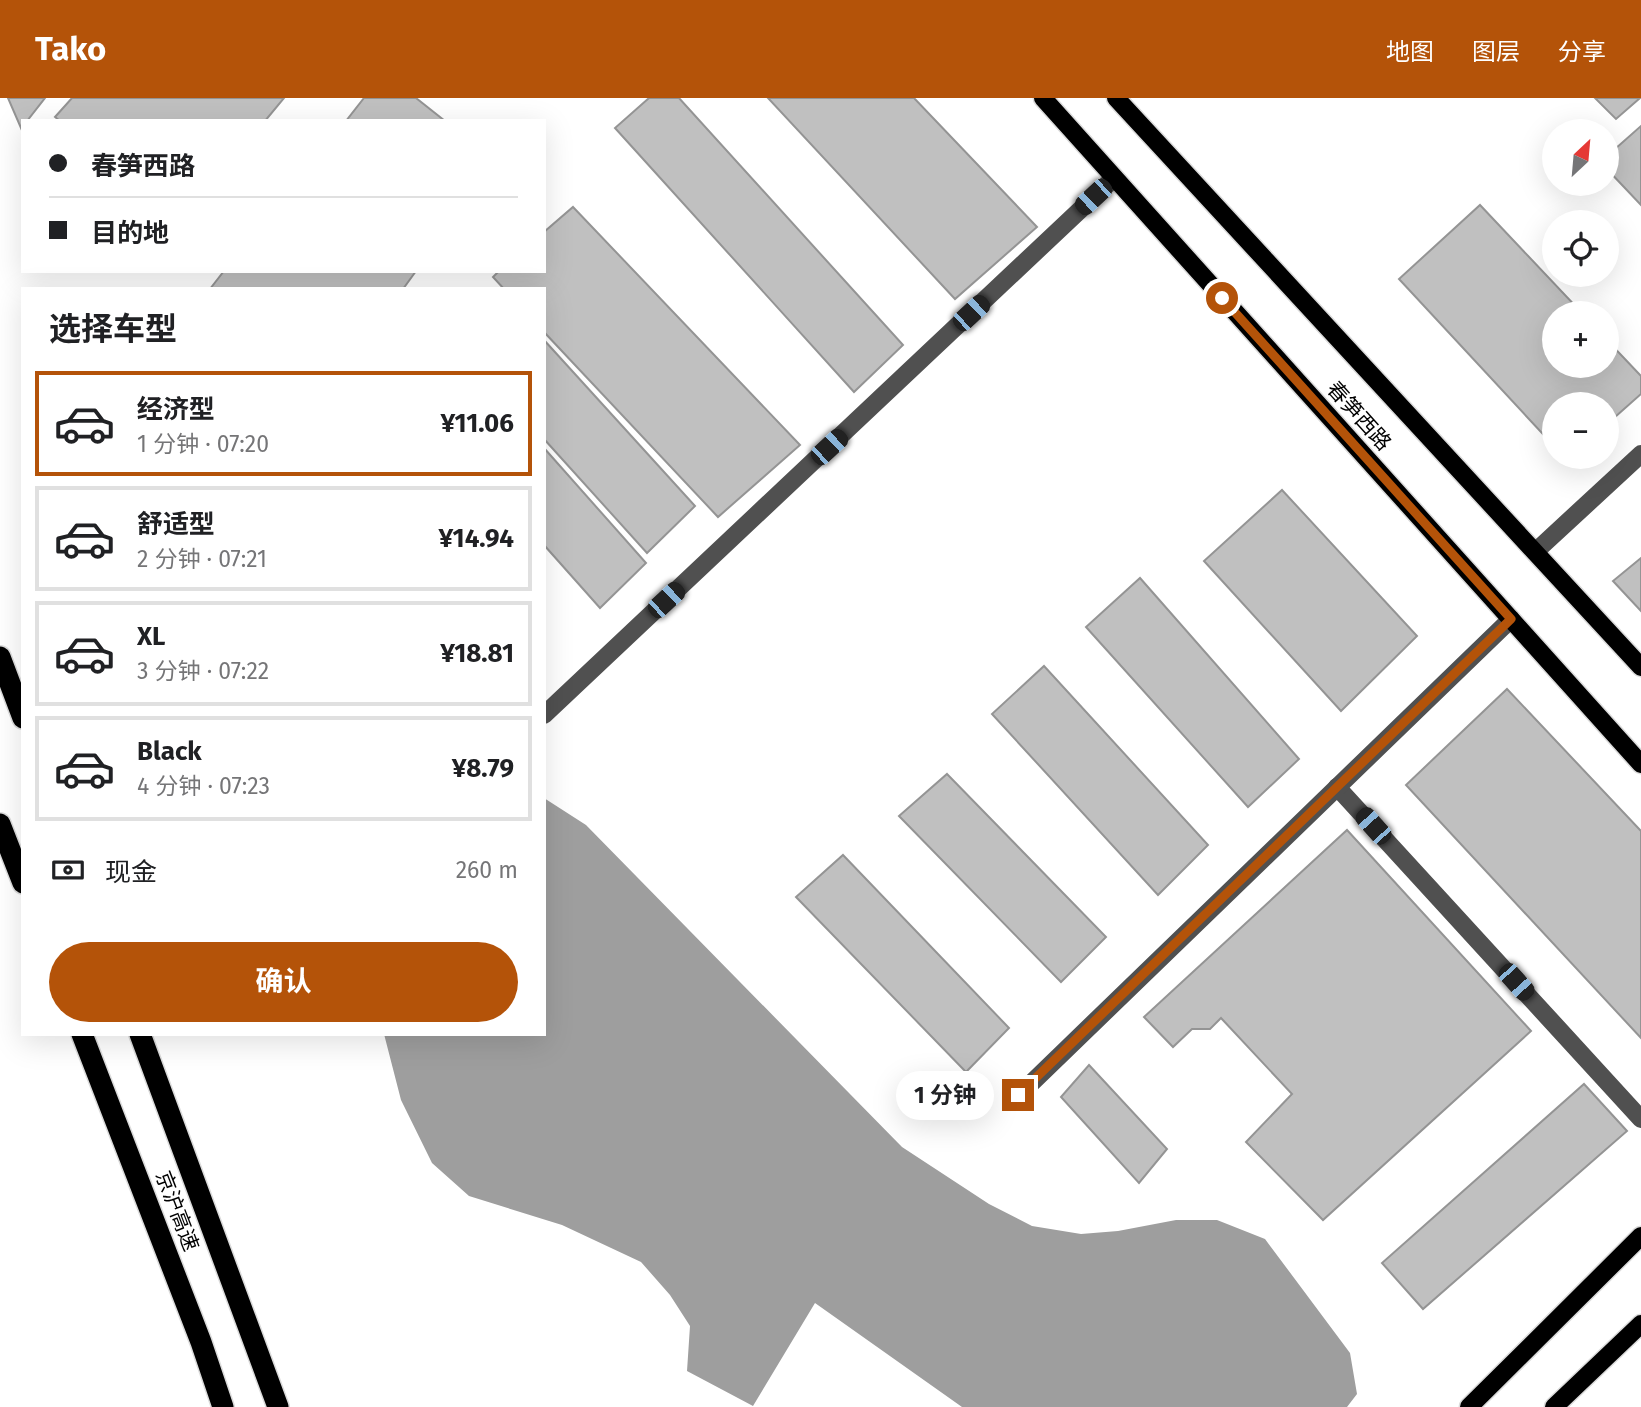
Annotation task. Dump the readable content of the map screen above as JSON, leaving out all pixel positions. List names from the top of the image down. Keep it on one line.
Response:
{"streets":{"highway":["京沪高速"],"main road":["春笋西路"]},"north":"top right","page":{"header":"Tako","nav":["地图","图层","分享"],"map_buttons":["+","−"],"banner":["春笋西路","目的地"],"heading":"选择车型","list":[{"name":"经济型","note":"1 分钟 · 07:20","value":"¥11.06"},{"name":"舒适型","note":"2 分钟 · 07:21","value":"¥14.94"},{"name":"XL","note":"3 分钟 · 07:22","value":"¥18.81"},{"name":"Black","note":"4 分钟 · 07:23","value":"¥8.79"}],"pay":["现金","260 m"],"buttons":"确认","bubble":"1 分钟"}}
